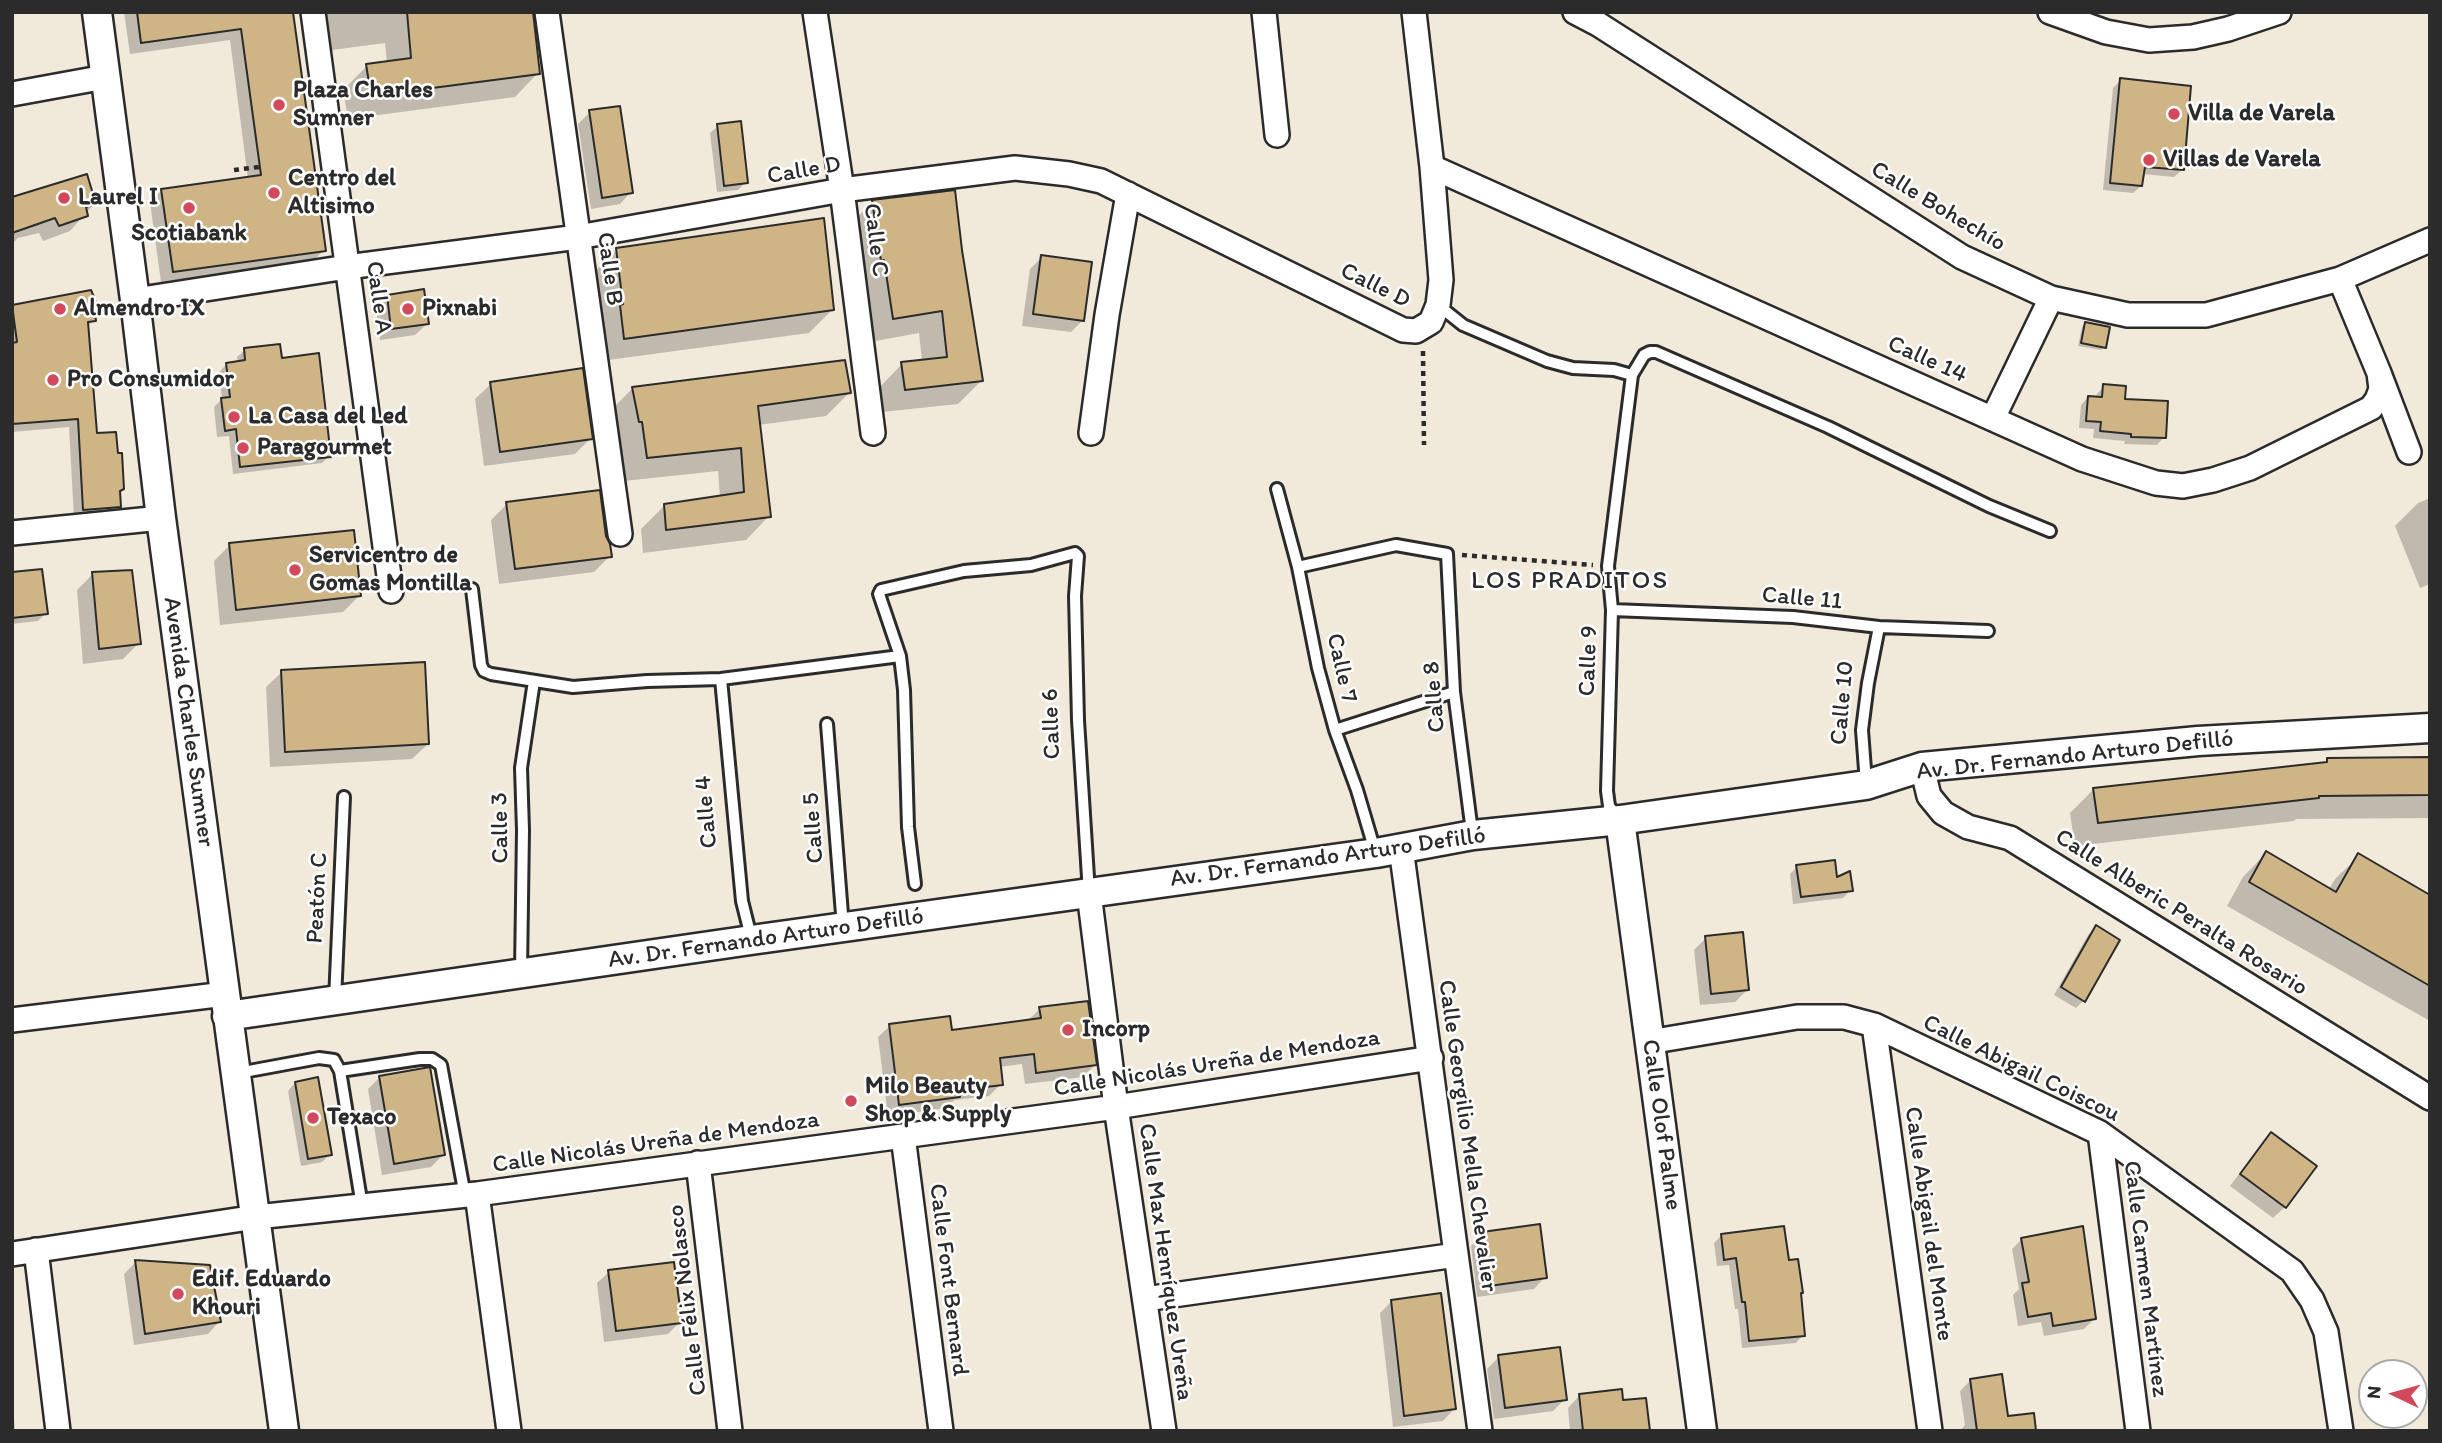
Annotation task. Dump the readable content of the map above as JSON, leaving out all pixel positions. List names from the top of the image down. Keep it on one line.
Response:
{"streets":{"street":["Calle D","Calle Bohechío","Calle C","Calle B","Calle A","Calle 14","Avenida Charles Sumner","Av. Dr. Fernando Arturo Defilló","Calle Alberic Peralta Rosario","Calle Nicolás Ureña de Mendoza","Calle Abigail Coiscou","Calle Olof Palme","Calle Georgilio Mella Chevalier","Calle Abigail del Monte","Calle Max Henríquez Ureña","Calle Carmen Martínez","Calle Font Bernard","Calle Félix Nolasco"],"lane":["Calle 11","Calle 9","Calle 7","Calle 8","Calle 10","Calle 6","Calle 4","Calle 3","Calle 5","Peatón C"]},"crossings":[["Calle D","Calle C"],["Calle D","Calle B"],["Calle D","Calle A"],["Calle D","Avenida Charles Sumner"],["Calle 11","Calle 9"],["Calle 11","Calle 10"],["Calle 9","Av. Dr. Fernando Arturo Defilló"],["Calle 9","Calle Olof Palme"],["Calle 7","Av. Dr. Fernando Arturo Defilló"],["Calle 7","Calle Georgilio Mella Chevalier"],["Calle 8","Av. Dr. Fernando Arturo Defilló"],["Calle 10","Av. Dr. Fernando Arturo Defilló"],["Avenida Charles Sumner","Av. Dr. Fernando Arturo Defilló"],["Avenida Charles Sumner","Calle Nicolás Ureña de Mendoza"],["Calle 6","Av. Dr. Fernando Arturo Defilló"],["Calle 6","Calle Max Henríquez Ureña"],["Av. Dr. Fernando Arturo Defilló","Calle 4"],["Av. Dr. Fernando Arturo Defilló","Calle 3"],["Av. Dr. Fernando Arturo Defilló","Calle 5"],["Av. Dr. Fernando Arturo Defilló","Peatón C"],["Av. Dr. Fernando Arturo Defilló","Calle Alberic Peralta Rosario"],["Av. Dr. Fernando Arturo Defilló","Calle Olof Palme"],["Av. Dr. Fernando Arturo Defilló","Calle Georgilio Mella Chevalier"],["Av. Dr. Fernando Arturo Defilló","Calle Max Henríquez Ureña"],["Calle Nicolás Ureña de Mendoza","Calle Georgilio Mella Chevalier"],["Calle Nicolás Ureña de Mendoza","Calle Max Henríquez Ureña"],["Calle Nicolás Ureña de Mendoza","Calle Font Bernard"],["Calle Nicolás Ureña de Mendoza","Calle Félix Nolasco"],["Calle Abigail Coiscou","Calle Olof Palme"],["Calle Abigail Coiscou","Calle Abigail del Monte"],["Calle Abigail Coiscou","Calle Carmen Martínez"]],"districts":["LOS PRADITOS"],"places":["Plaza Charles Sumner","Villa de Varela","Villas de Varela","Centro del Altisimo","Laurel I","Scotiabank","Almendro IX","Pixnabi","Pro Consumidor","La Casa del Led","Paragourmet","Servicentro de Gomas Montilla","Incorp","Milo Beauty Shop & Supply","Texaco","Edif. Eduardo Khouri"],"north":"left"}
